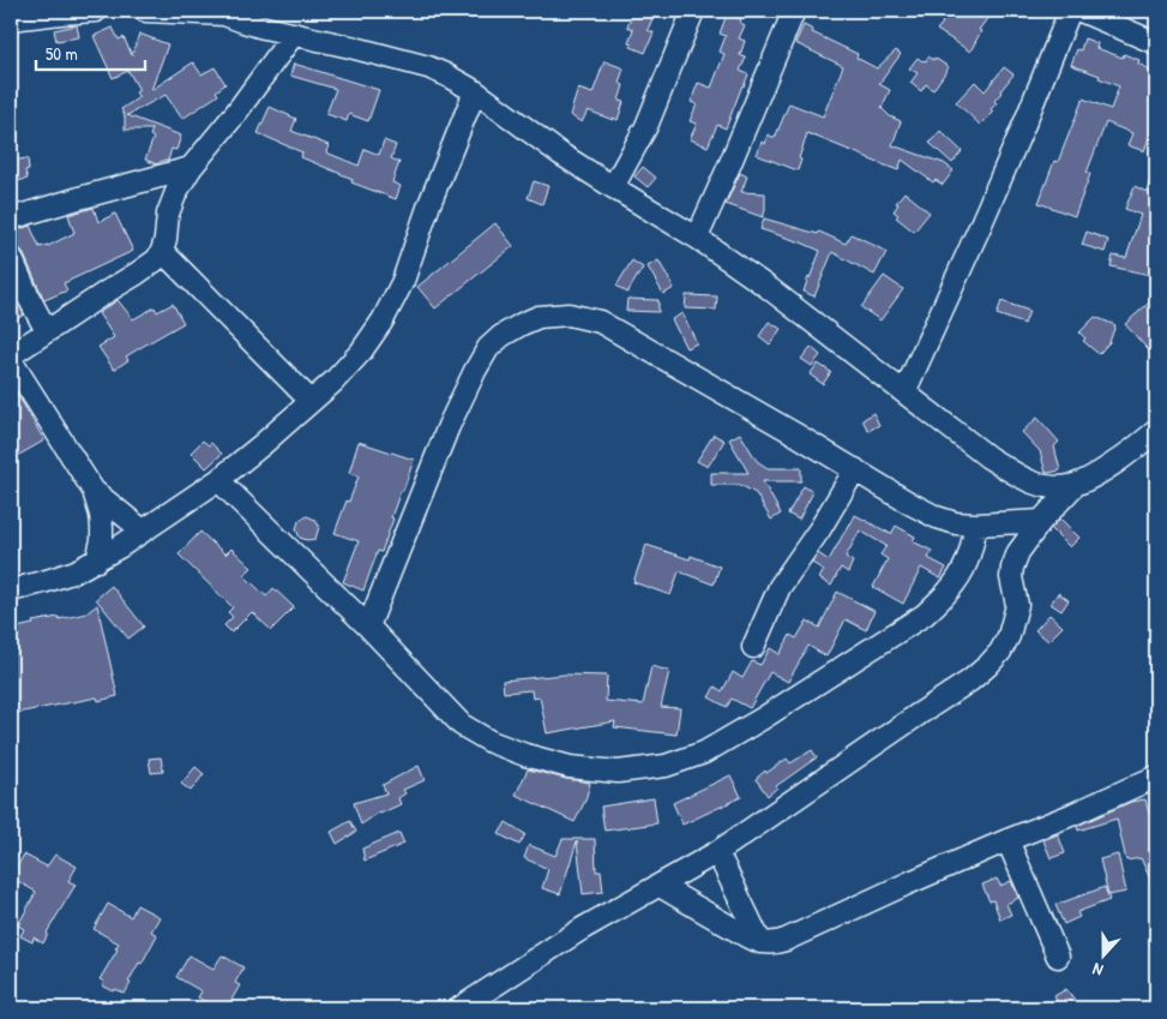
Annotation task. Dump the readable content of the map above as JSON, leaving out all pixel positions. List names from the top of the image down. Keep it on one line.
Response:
{"scale_bar":"50 m","north":"bottom"}
